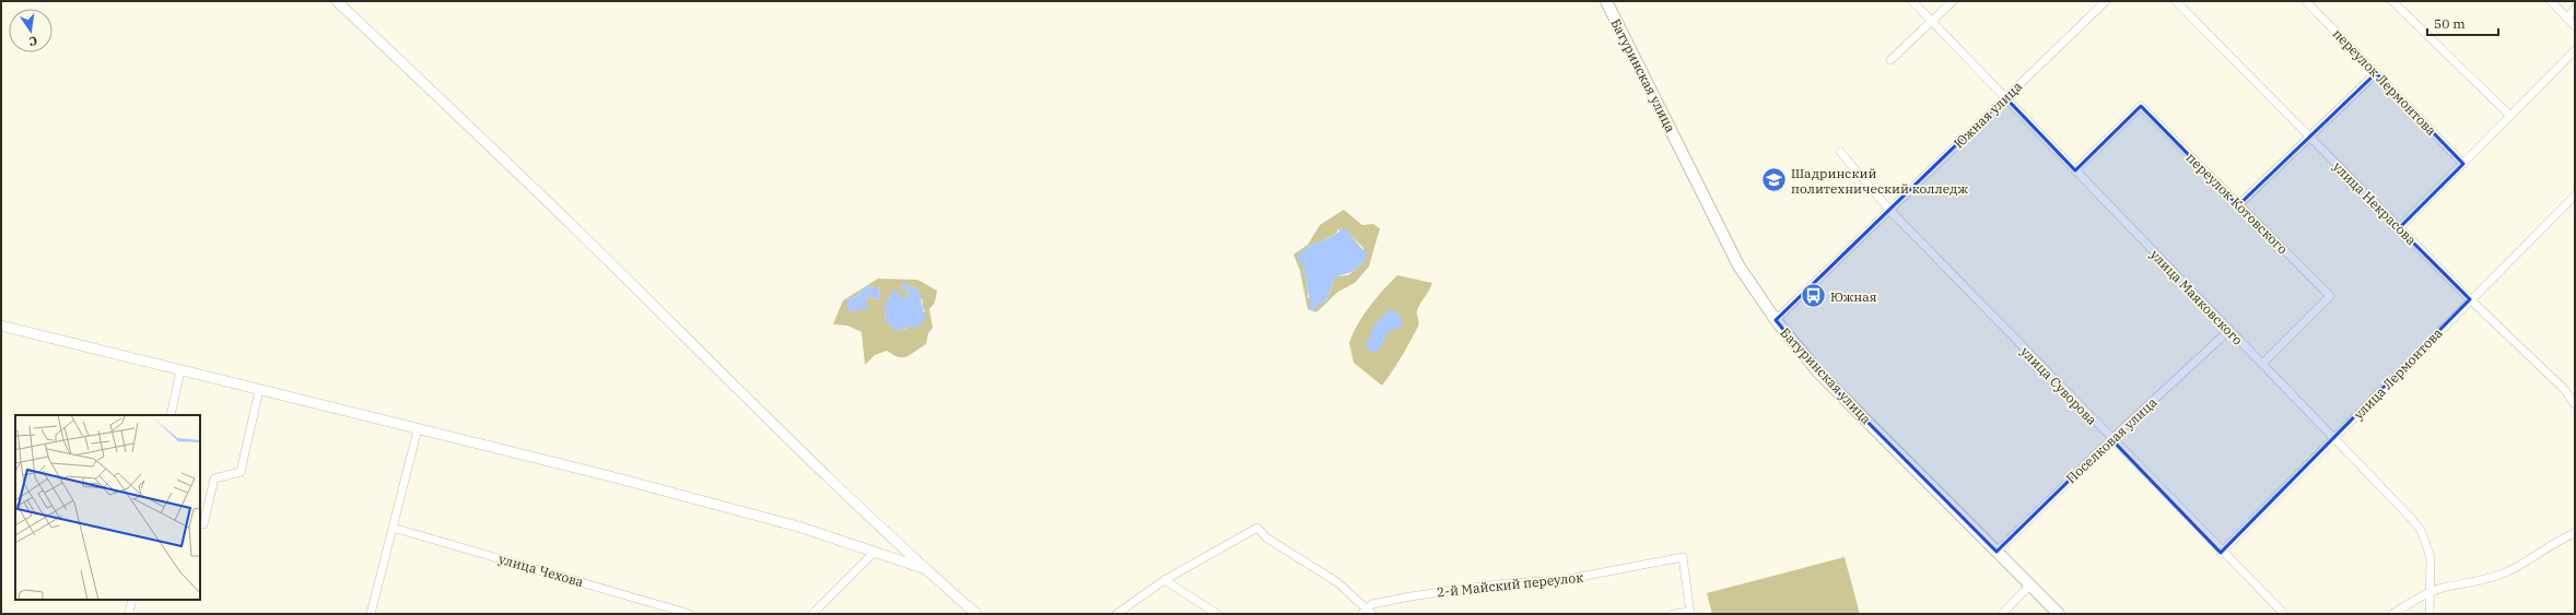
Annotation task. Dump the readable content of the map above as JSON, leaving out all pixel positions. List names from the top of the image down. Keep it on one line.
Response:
{"streets":{"main road":["Батуринская улица"],"street":["переулок Лермонтова","Южная улица","переулок Котовского","улица Некрасова","улица Маяковского","улица Лермонтова","улица Суворова","Поселковая улица","улица Чехова","2-й Майский переулок"]},"crossings":[["Батуринская улица","Южная улица"],["Батуринская улица","Поселковая улица"],["Южная улица","улица Маяковского"],["Южная улица","улица Суворова"],["переулок Котовского","улица Маяковского"],["улица Некрасова","улица Лермонтова"],["улица Маяковского","улица Лермонтова"],["улица Маяковского","Поселковая улица"],["улица Лермонтова","улица Суворова"],["улица Суворова","Поселковая улица"]],"places":{"school or university":["Шадринский политехнический колледж"],"bus stop":["Южная"]},"scale_bar":"50 m","north":"bottom"}
